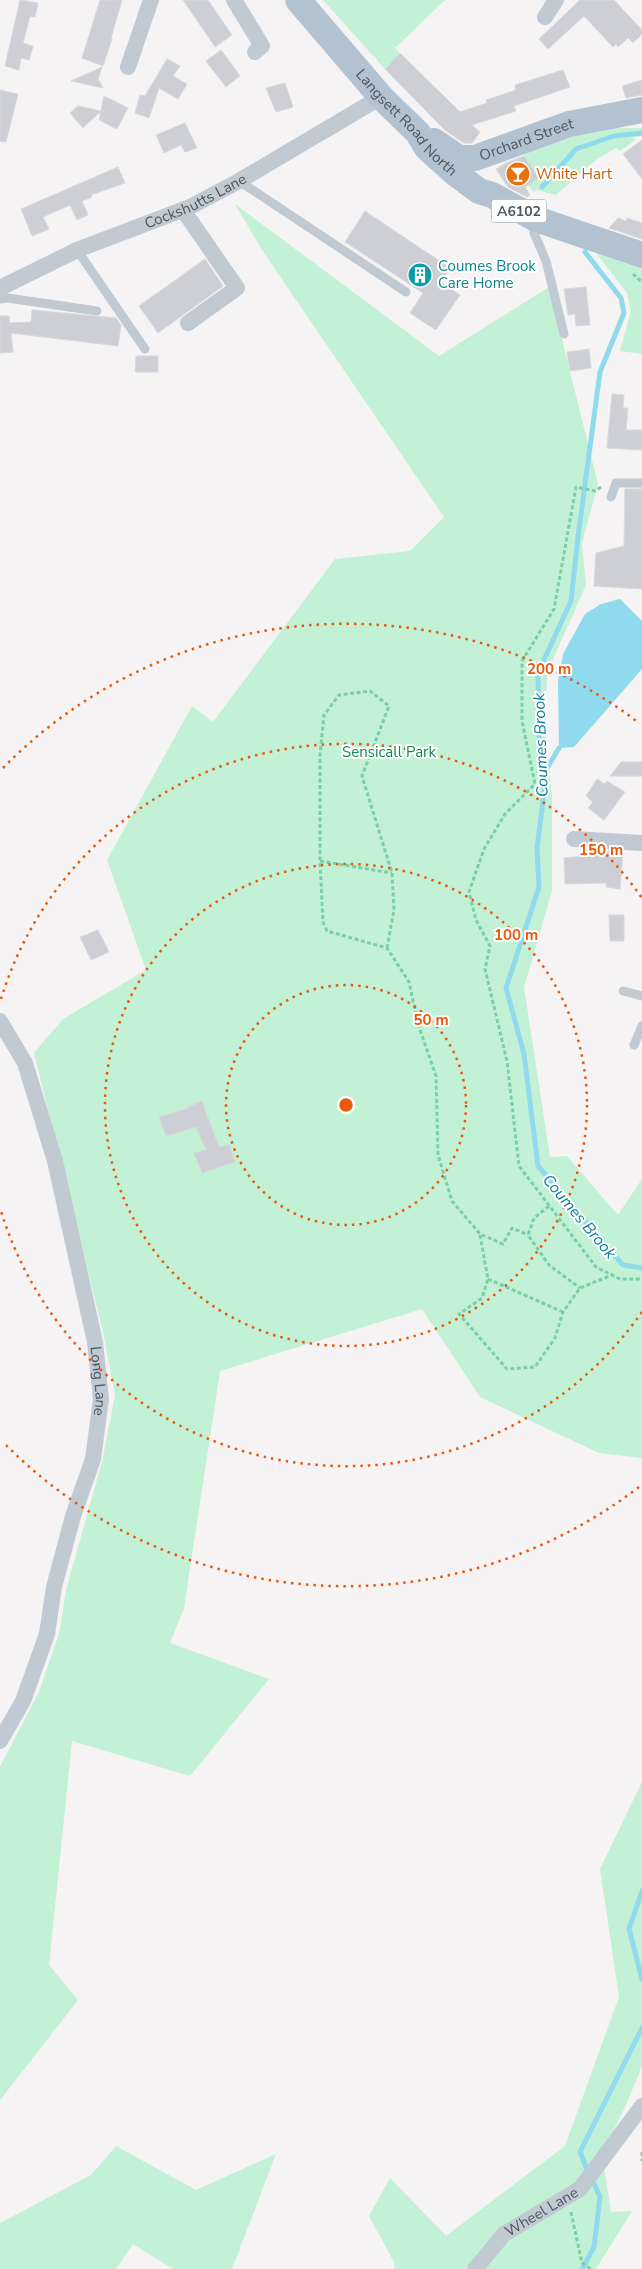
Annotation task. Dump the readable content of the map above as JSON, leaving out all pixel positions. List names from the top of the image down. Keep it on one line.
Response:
{"streets":{"main road":["Langsett Road North","Orchard Street","A6102"],"street":["Cockshutts Lane","Long Lane","Wheel Lane"]},"crossings":[["Langsett Road North","Orchard Street"],["Langsett Road North","Cockshutts Lane"],["Langsett Road North","A6102"],["Orchard Street","A6102"]],"water":["Coumes Brook"],"parks":["Sensicall Park"],"places":{"bar":["White Hart"],"building":["Coumes Brook Care Home"]},"rings":["200 m","150 m","100 m","50 m"]}
